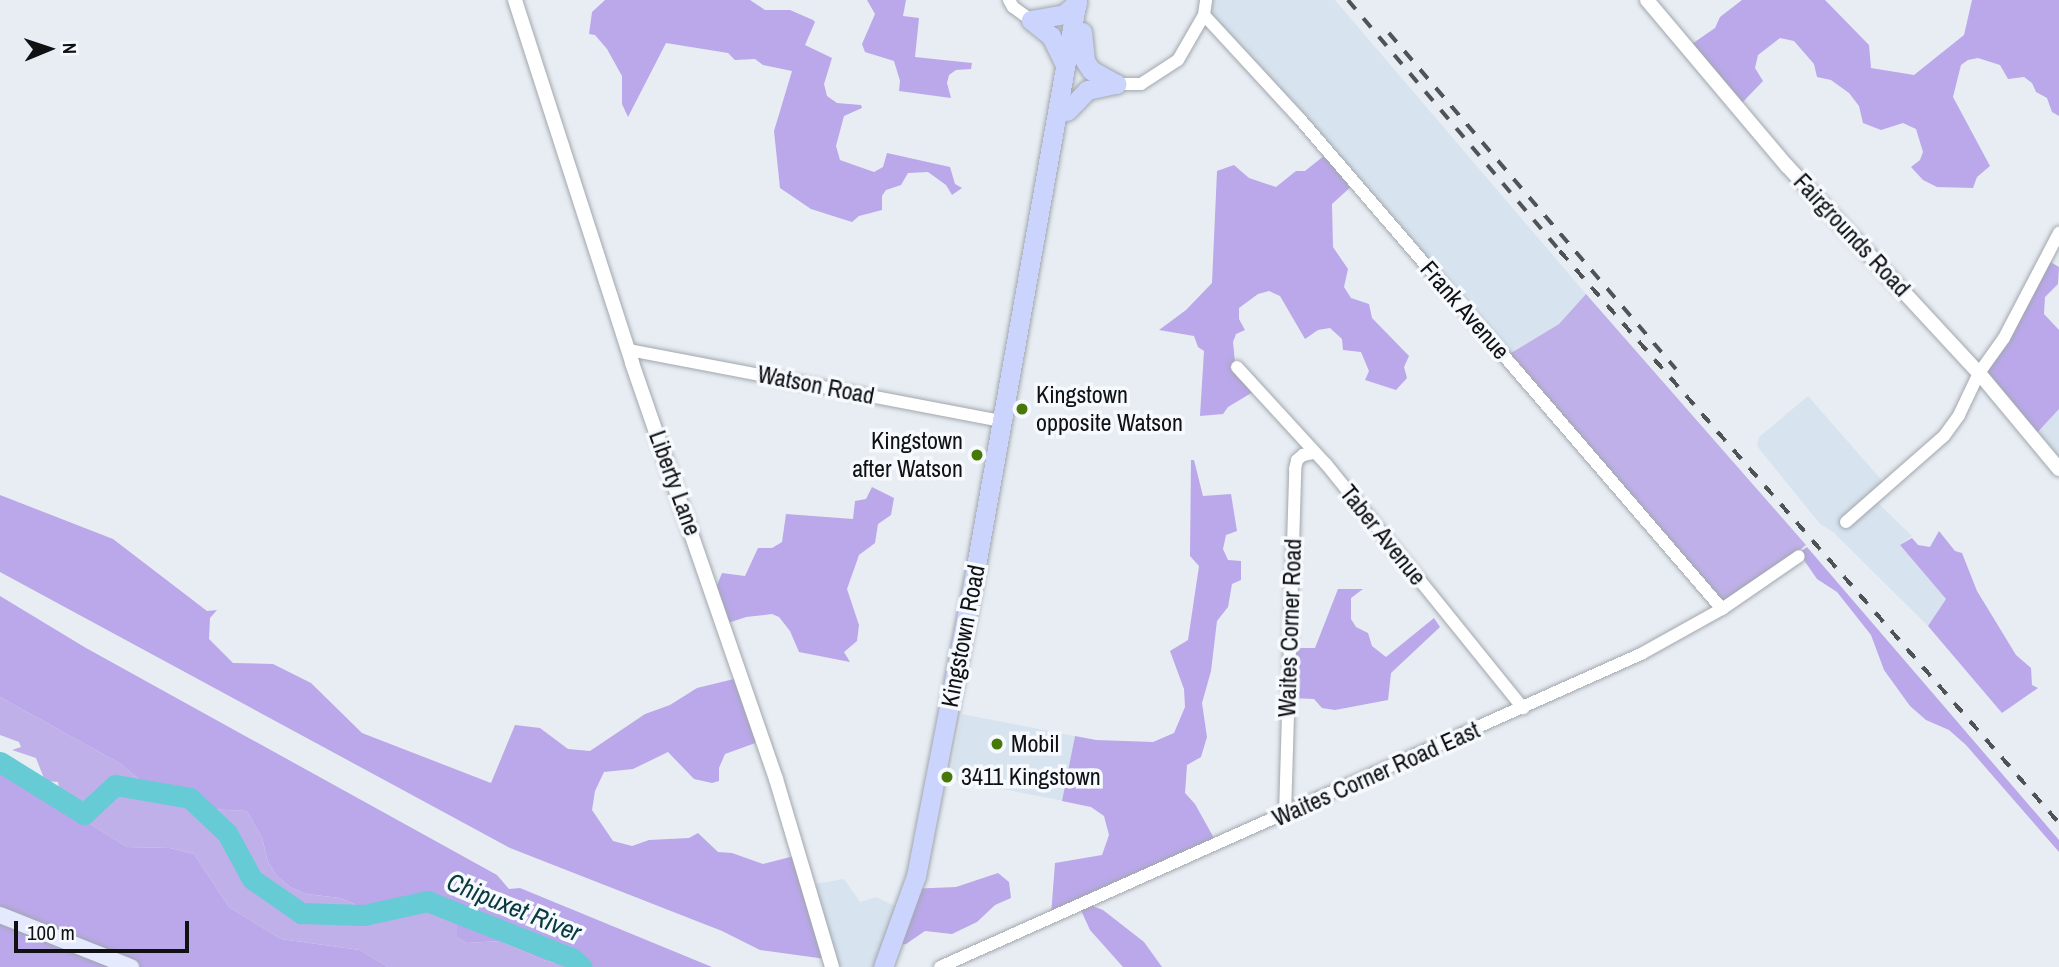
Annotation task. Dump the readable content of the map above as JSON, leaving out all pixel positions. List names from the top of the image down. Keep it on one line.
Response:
{"streets":{"main road":["Kingstown Road"],"street":["Fairgrounds Road","Frank Avenue","Watson Road","Liberty Lane","Taber Avenue","Waites Corner Road","Waites Corner Road East"]},"crossings":[["Frank Avenue","Waites Corner Road East"],["Watson Road","Liberty Lane"],["Watson Road","Kingstown Road"],["Taber Avenue","Waites Corner Road"],["Taber Avenue","Waites Corner Road East"],["Waites Corner Road","Waites Corner Road East"]],"water":["Chipuxet River"],"places":["Kingstown opposite Watson","Kingstown after Watson","Mobil","3411 Kingstown"],"scale_bar":"100 m","north":"right"}
